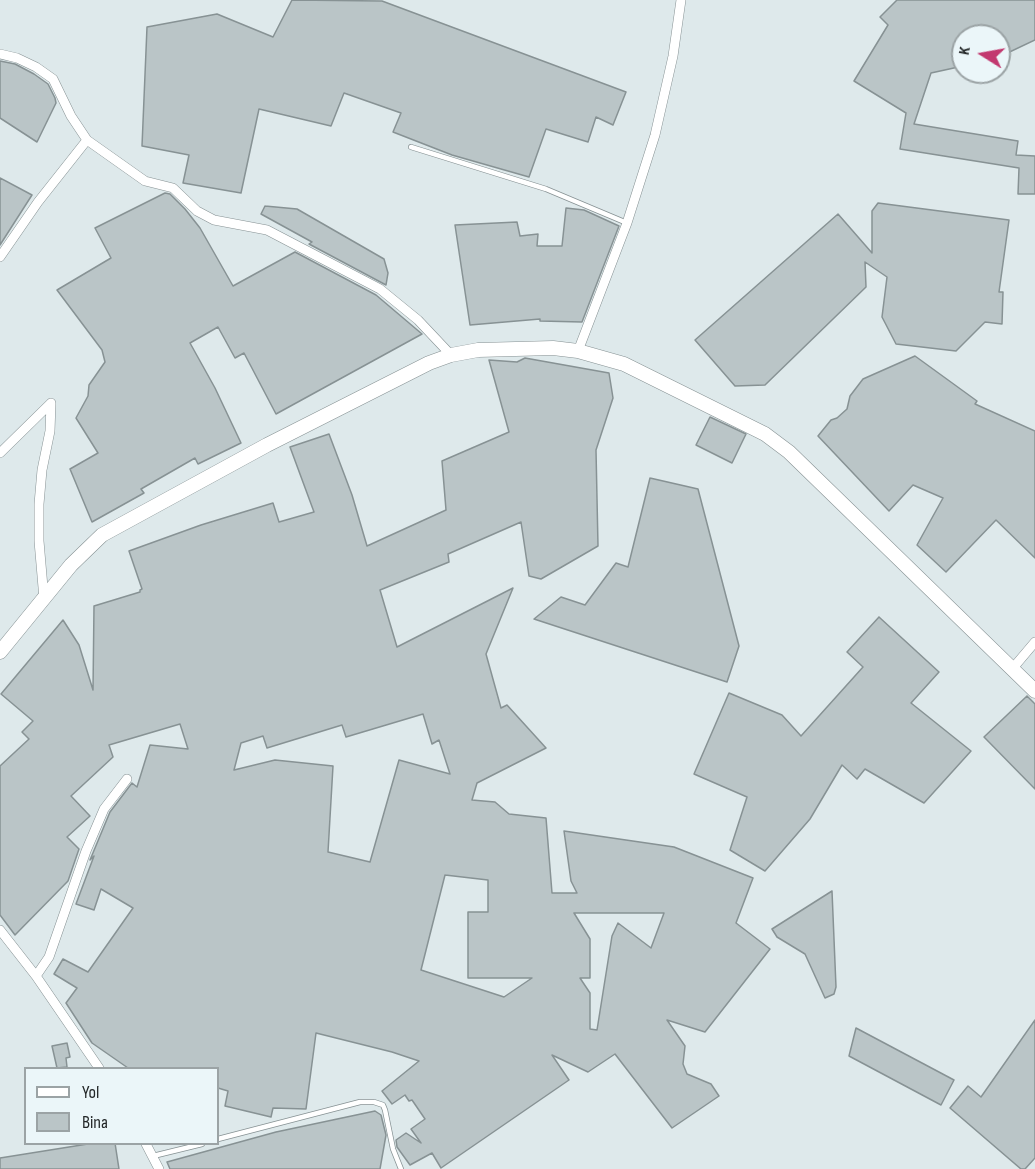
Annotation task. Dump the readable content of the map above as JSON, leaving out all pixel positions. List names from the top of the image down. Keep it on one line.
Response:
{"legend":["Yol","Bina"],"north":"left"}
